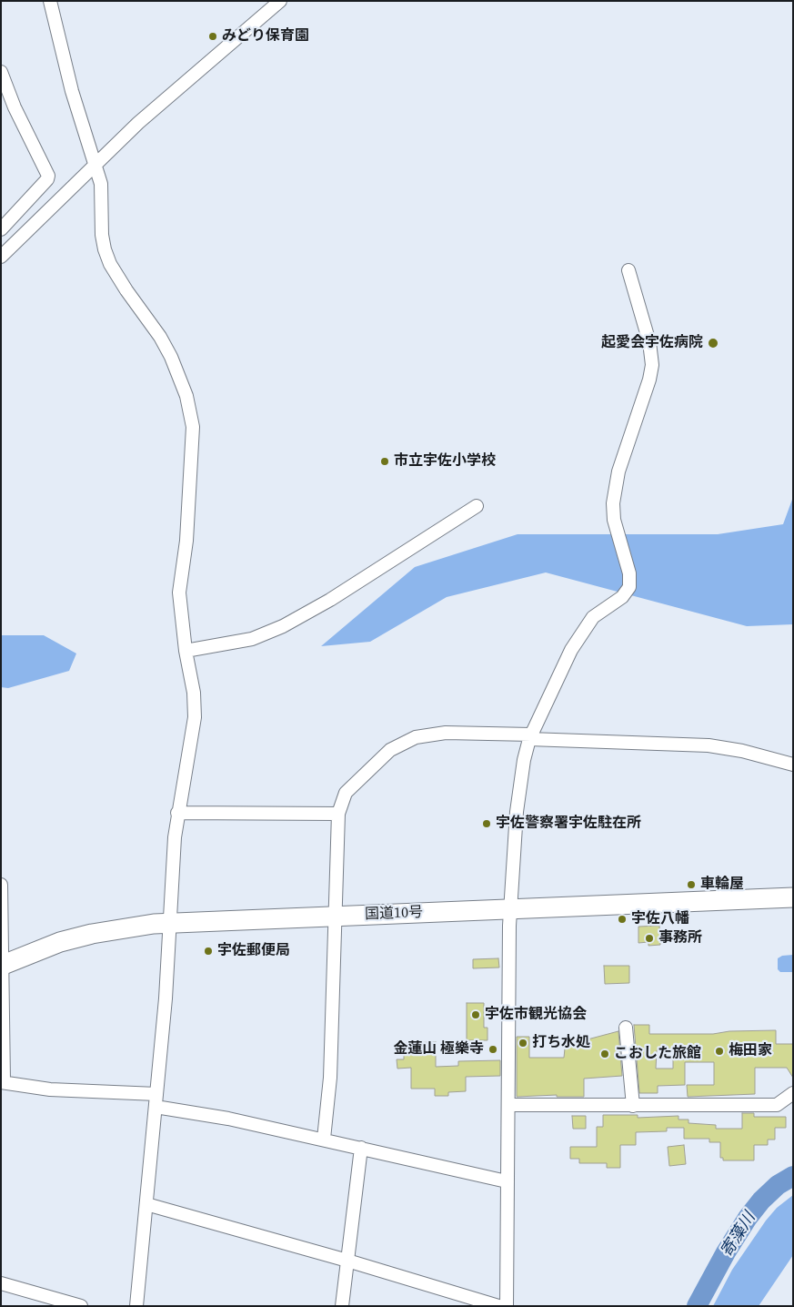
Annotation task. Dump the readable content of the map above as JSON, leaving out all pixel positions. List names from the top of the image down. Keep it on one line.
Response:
{"streets":{"highway":["国道10号"]},"water":["寄藻川"],"places":["みどり保育園","起愛会宇佐病院","市立宇佐小学校","宇佐警察署宇佐駐在所","車輪屋","宇佐八幡","事務所","宇佐郵便局","宇佐市観光協会","打ち水処","金蓮山 極樂寺","梅田家","こおした旅館"]}
